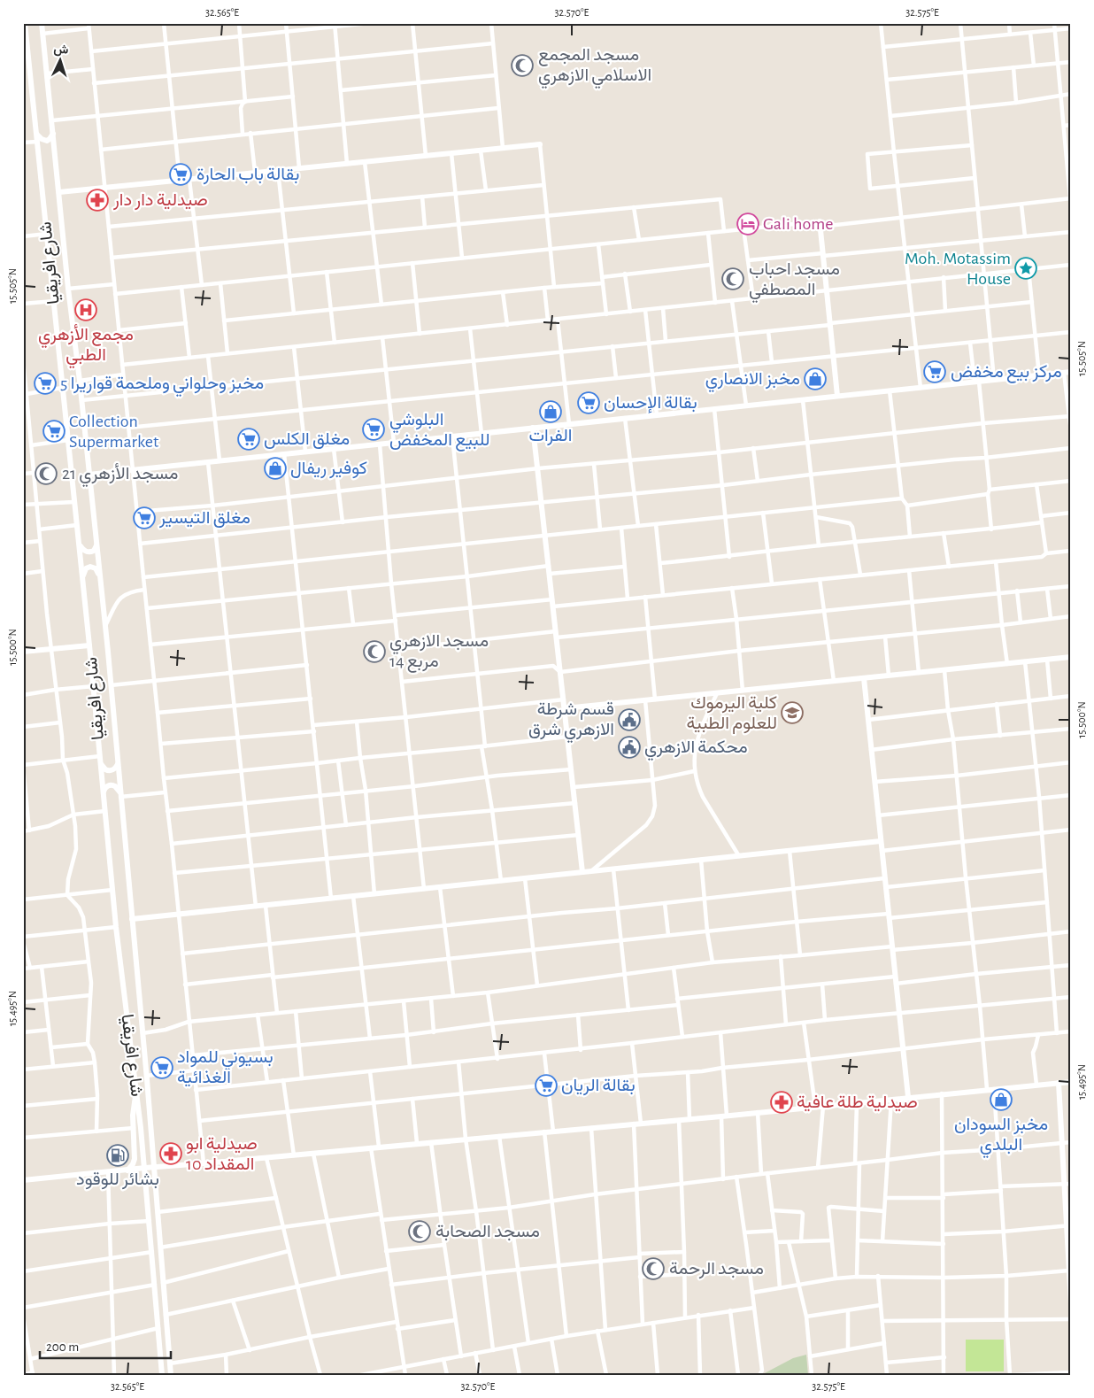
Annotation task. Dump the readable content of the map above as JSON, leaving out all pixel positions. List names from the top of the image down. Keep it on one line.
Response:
{"streets":{"street":["شارع افريقيا"]},"places":{"mosque":["مسجد المجمع الاسلامي الازهري","مسجد احباب المصطفي","مسجد الأزهري 21","مسجد الازهري مربع 14","مسجد الصحابة","مسجد الرحمة"],"supermarket":["بقالة باب الحارة","مركز بيع مخفض","مخبز وحلواني وملحمة قواريرا 5","بقالة الإحسان","البلوشي للبيع المخفض","Collection Supermarket","مغلق الكلس","مغلق التيسير","بسيوني للمواد الغذائية","بقالة الريان"],"pharmacy":["صيدلية دار دار","صيدلية طلة عافية","صيدلية ابو المقداد 10"],"hotel":["Gali home"],"place":["Moh. Motassim House"],"hospital":["مجمع الأزهري الطبي"],"shop":["مخبز الانصاري","الفرات","كوفير ريفال","مخبز السودان البلدي"],"school or university":["كلية اليرموك للعلوم الطبية"],"public building":["قسم شرطة الازهري شرق","محكمة الازهري"],"fuel station":["بشائر للوقود"]},"scale_bar":"200 m","north":"top","coordinates":["32.565°E","32.570°E","32.575°E","15.505°N","15.500°N","15.495°N"]}
